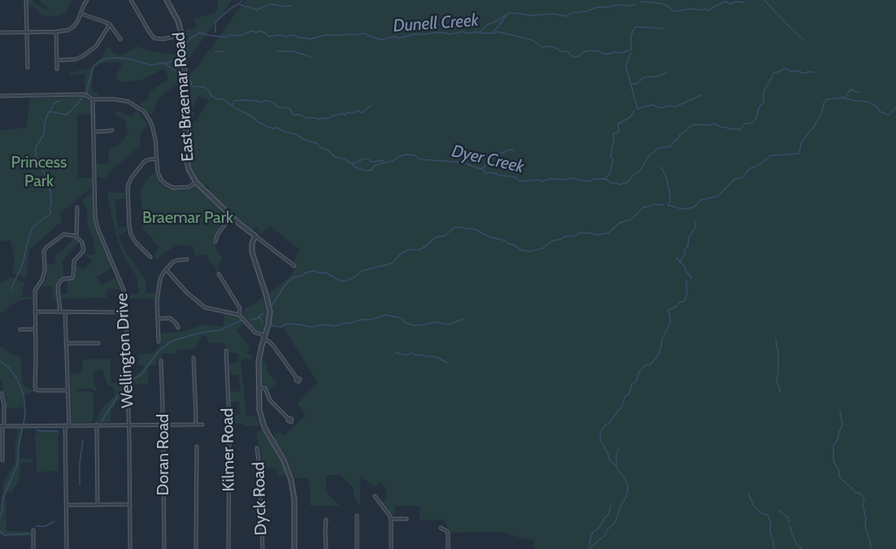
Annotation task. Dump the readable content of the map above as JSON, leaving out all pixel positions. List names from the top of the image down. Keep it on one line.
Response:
{"streets":{"street":["East Braemar Road","Wellington Drive","Kilmer Road","Doran Road","Dyck Road"]},"water":["Dunell Creek","Dyer Creek"],"parks":["Princess Park","Braemar Park"]}
